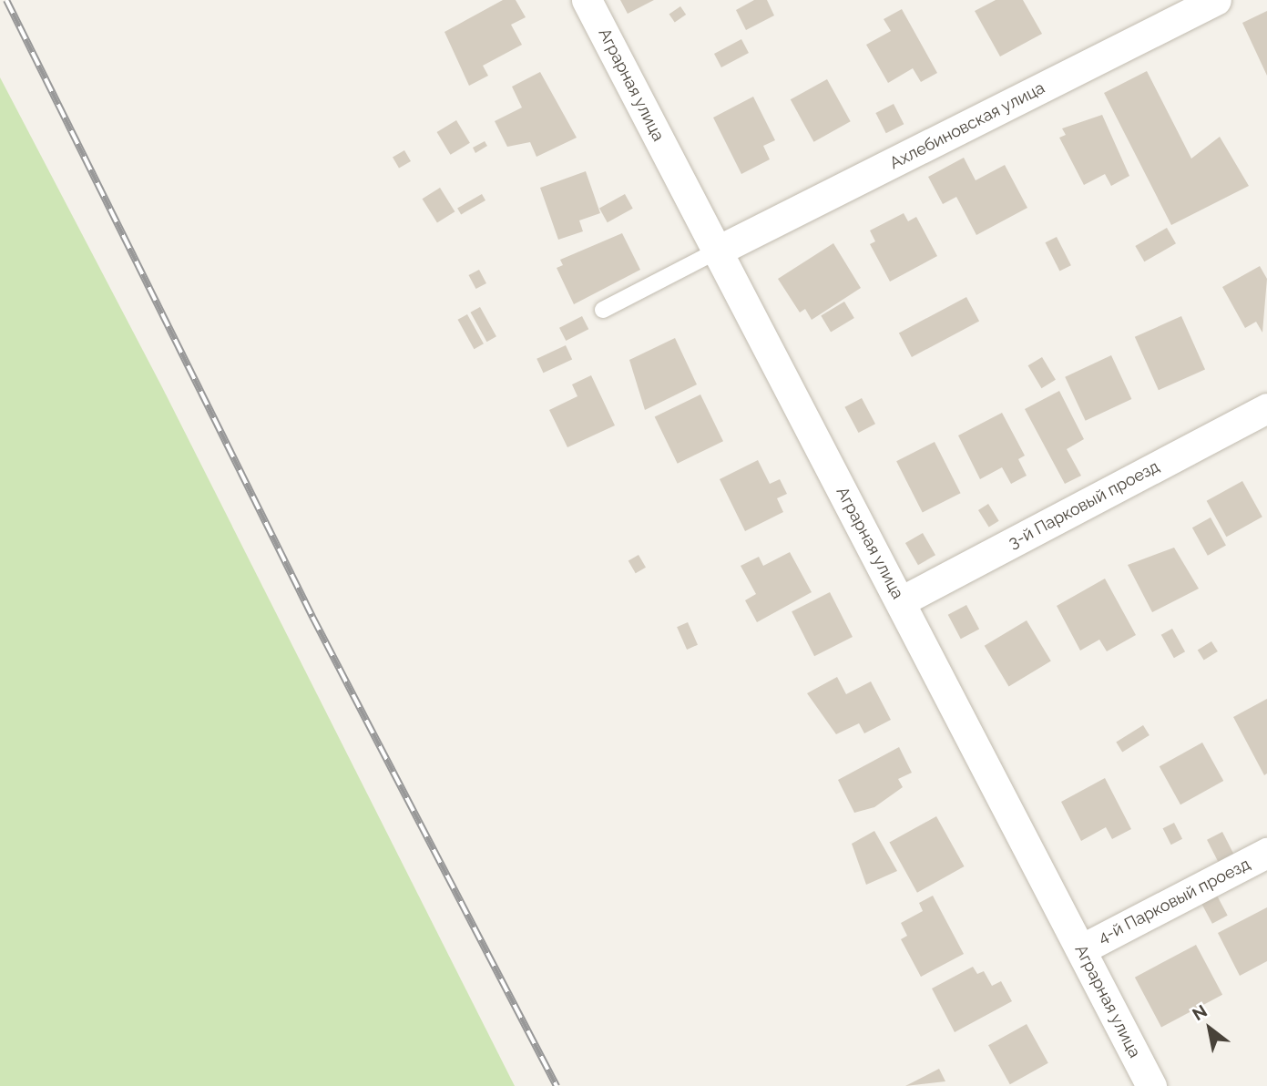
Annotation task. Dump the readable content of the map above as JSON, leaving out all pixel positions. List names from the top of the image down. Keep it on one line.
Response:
{"streets":{"street":["Аграрная улица","Ахлебиновская улица","3-й Парковый проезд","4-й Парковый проезд"]},"crossings":[["Аграрная улица","Ахлебиновская улица"],["Аграрная улица","3-й Парковый проезд"],["Аграрная улица","4-й Парковый проезд"]],"north":"top left"}
